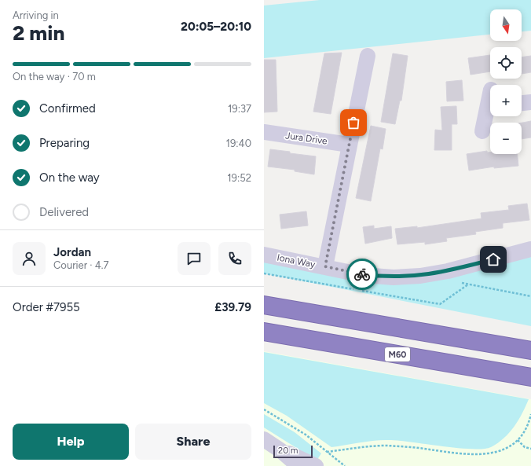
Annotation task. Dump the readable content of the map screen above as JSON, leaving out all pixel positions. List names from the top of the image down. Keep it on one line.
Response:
{"streets":{"highway":["M60"],"street":["Jura Drive","Iona Way"]},"scale_bar":"20 m","north":"bottom","page":{"heading":["2 min","Arriving in","20:05–20:10"],"panel":["Jordan","Courier · 4.7","Order #7955","£39.79"],"map_buttons":["+","−"],"bar":"On the way · 70 m","list":[["Confirmed","19:37"],["Preparing","19:40"],["On the way","19:52"],"Delivered"],"buttons":["Help","Share"],"scale":"20 m"}}
